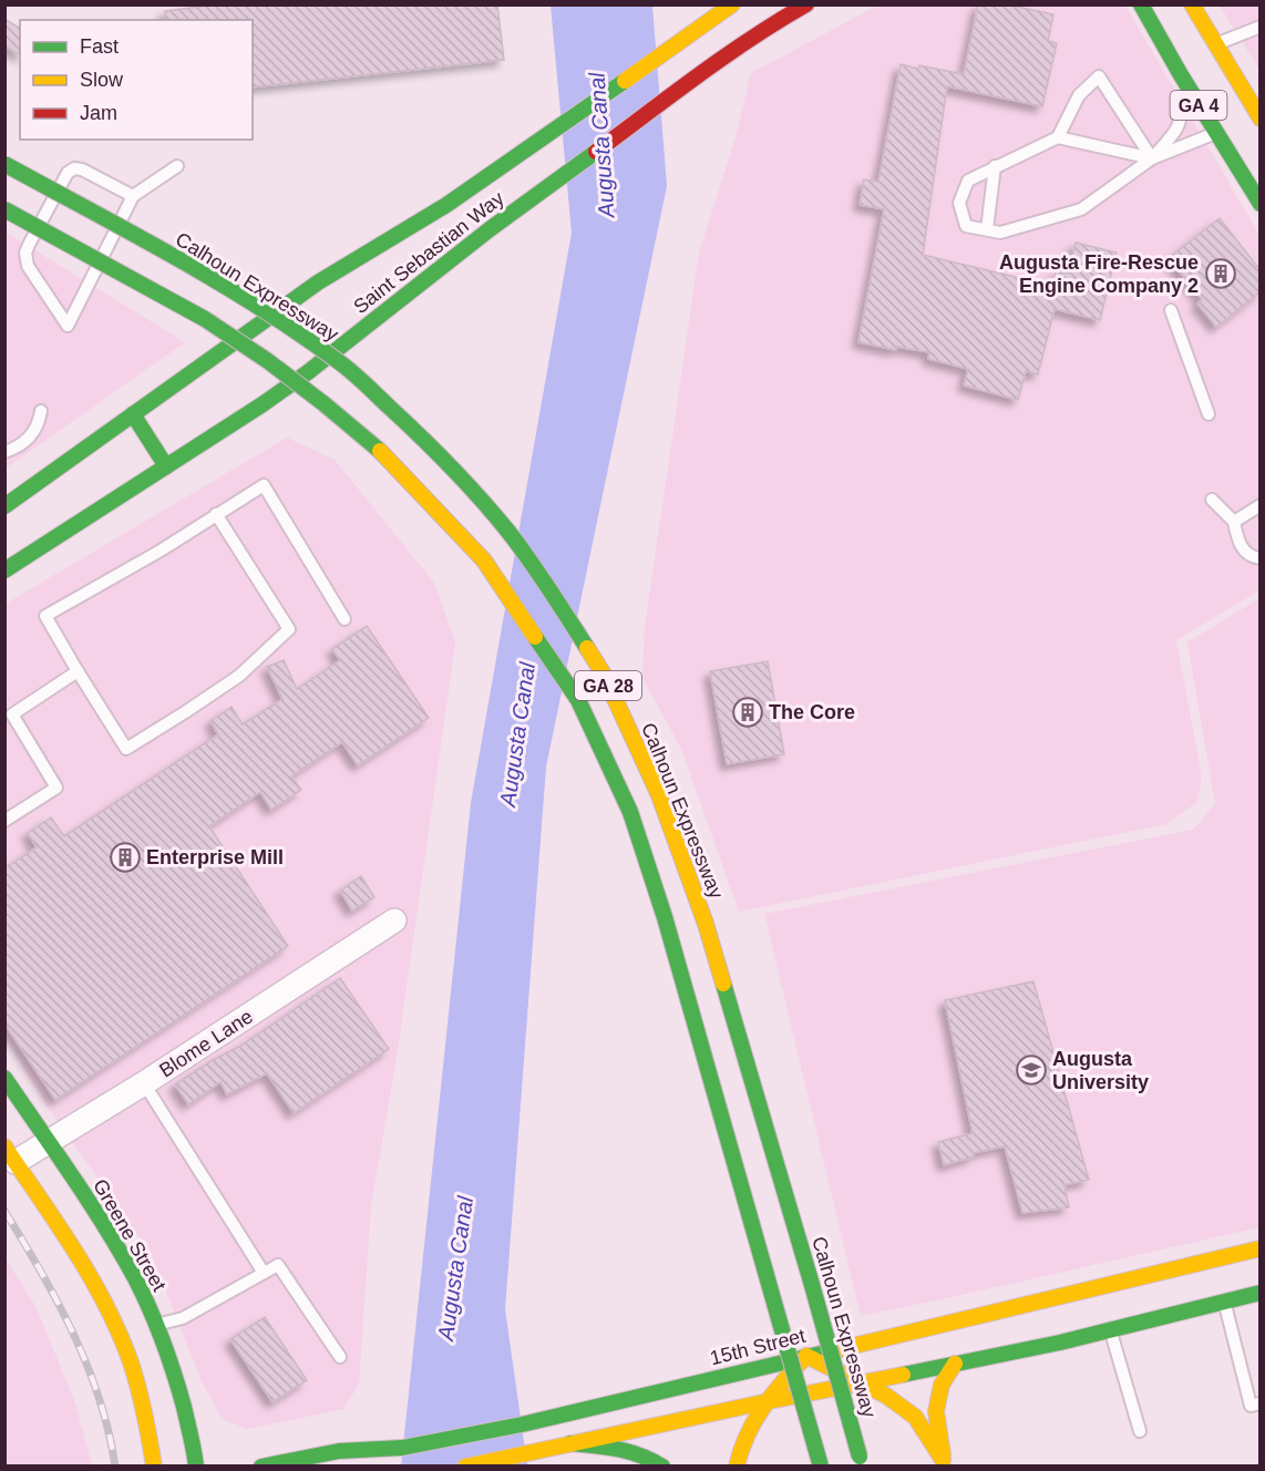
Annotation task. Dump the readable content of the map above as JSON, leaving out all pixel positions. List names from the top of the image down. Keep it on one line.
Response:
{"streets":{"main road":["GA 4","Saint Sebastian Way","Calhoun Expressway","GA 28","Greene Street","15th Street"],"street":["Blome Lane"]},"crossings":[["Blome Lane","Greene Street"]],"water":["Augusta Canal"],"places":{"building":["Augusta Fire-Rescue Engine Company 2","The Core","Enterprise Mill"],"school or university":["Augusta University"]},"legend":["Fast","Slow","Jam"]}
